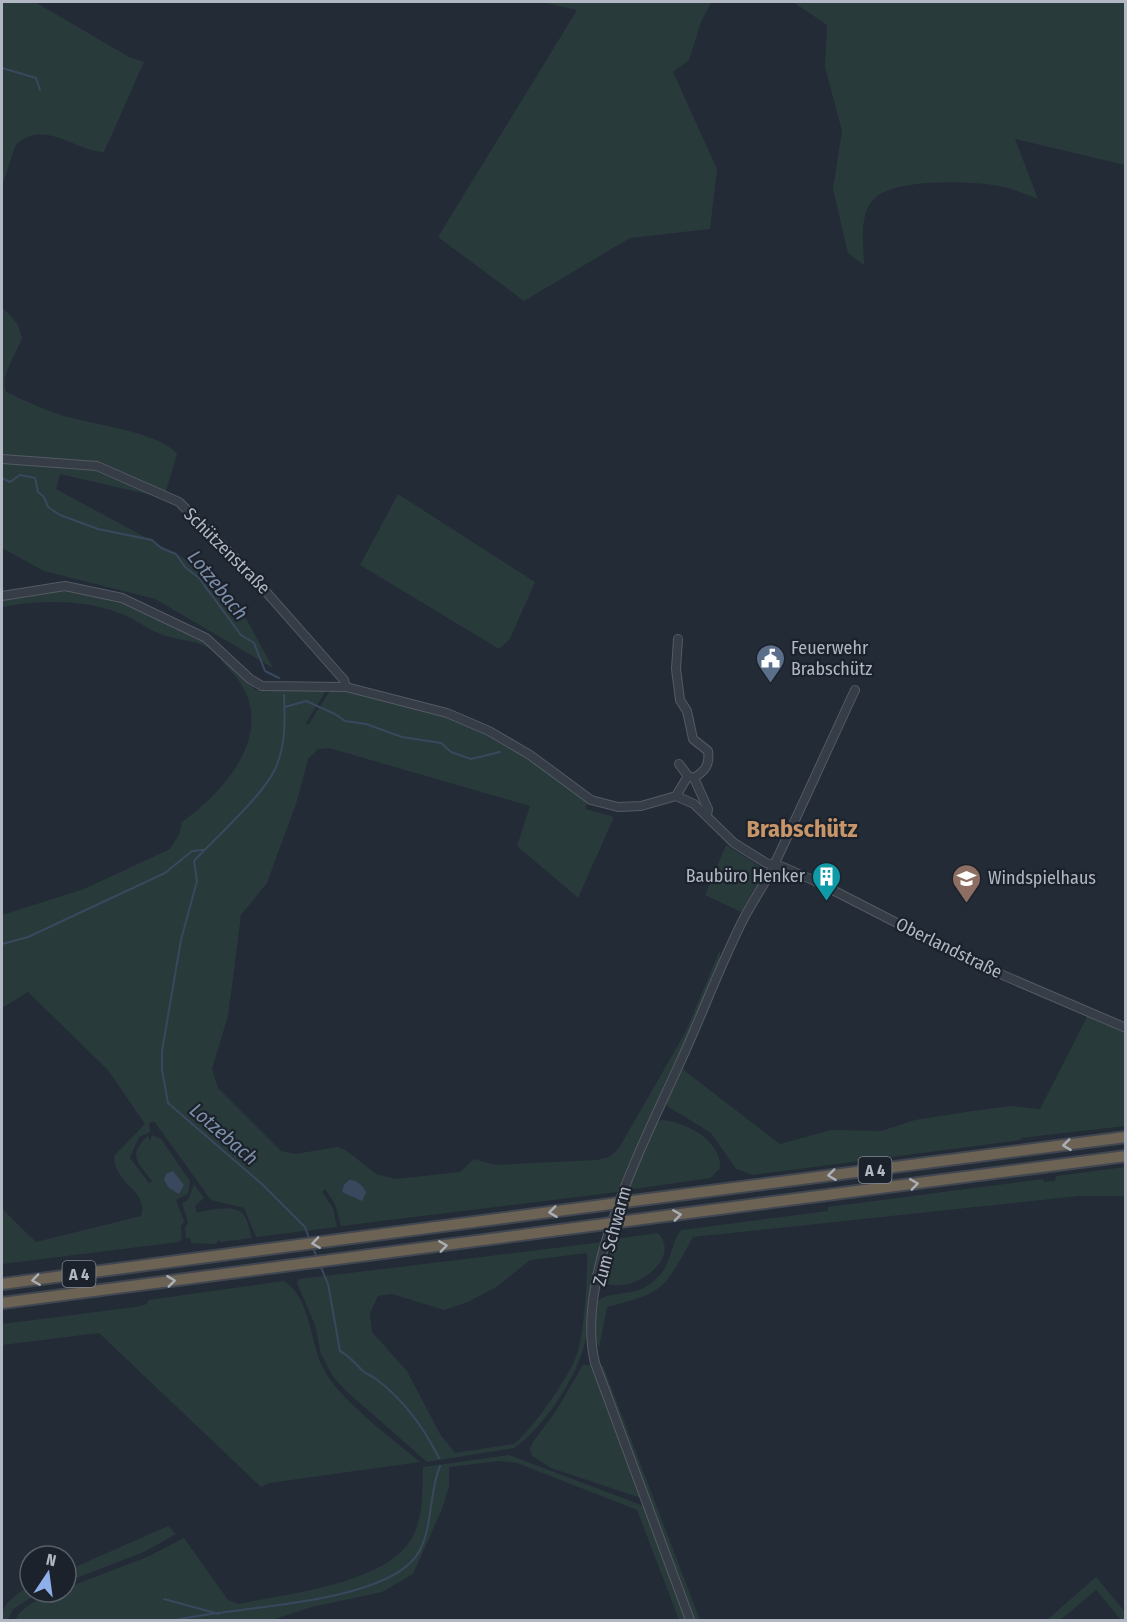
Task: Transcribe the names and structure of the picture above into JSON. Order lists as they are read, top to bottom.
{
  "streets": {
    "highway": ["A 4"],
    "street": ["Schützenstraße", "Oberlandstraße", "Zum Schwarm"]
  },
  "crossings": [
    ["Oberlandstraße", "Zum Schwarm"]
  ],
  "districts": ["Brabschütz"],
  "water": ["Lotzebach"],
  "places": {
    "public building": ["Feuerwehr Brabschütz"],
    "building": ["Baubüro Henker"],
    "school or university": ["Windspielhaus"]
  },
  "north": "top"
}
